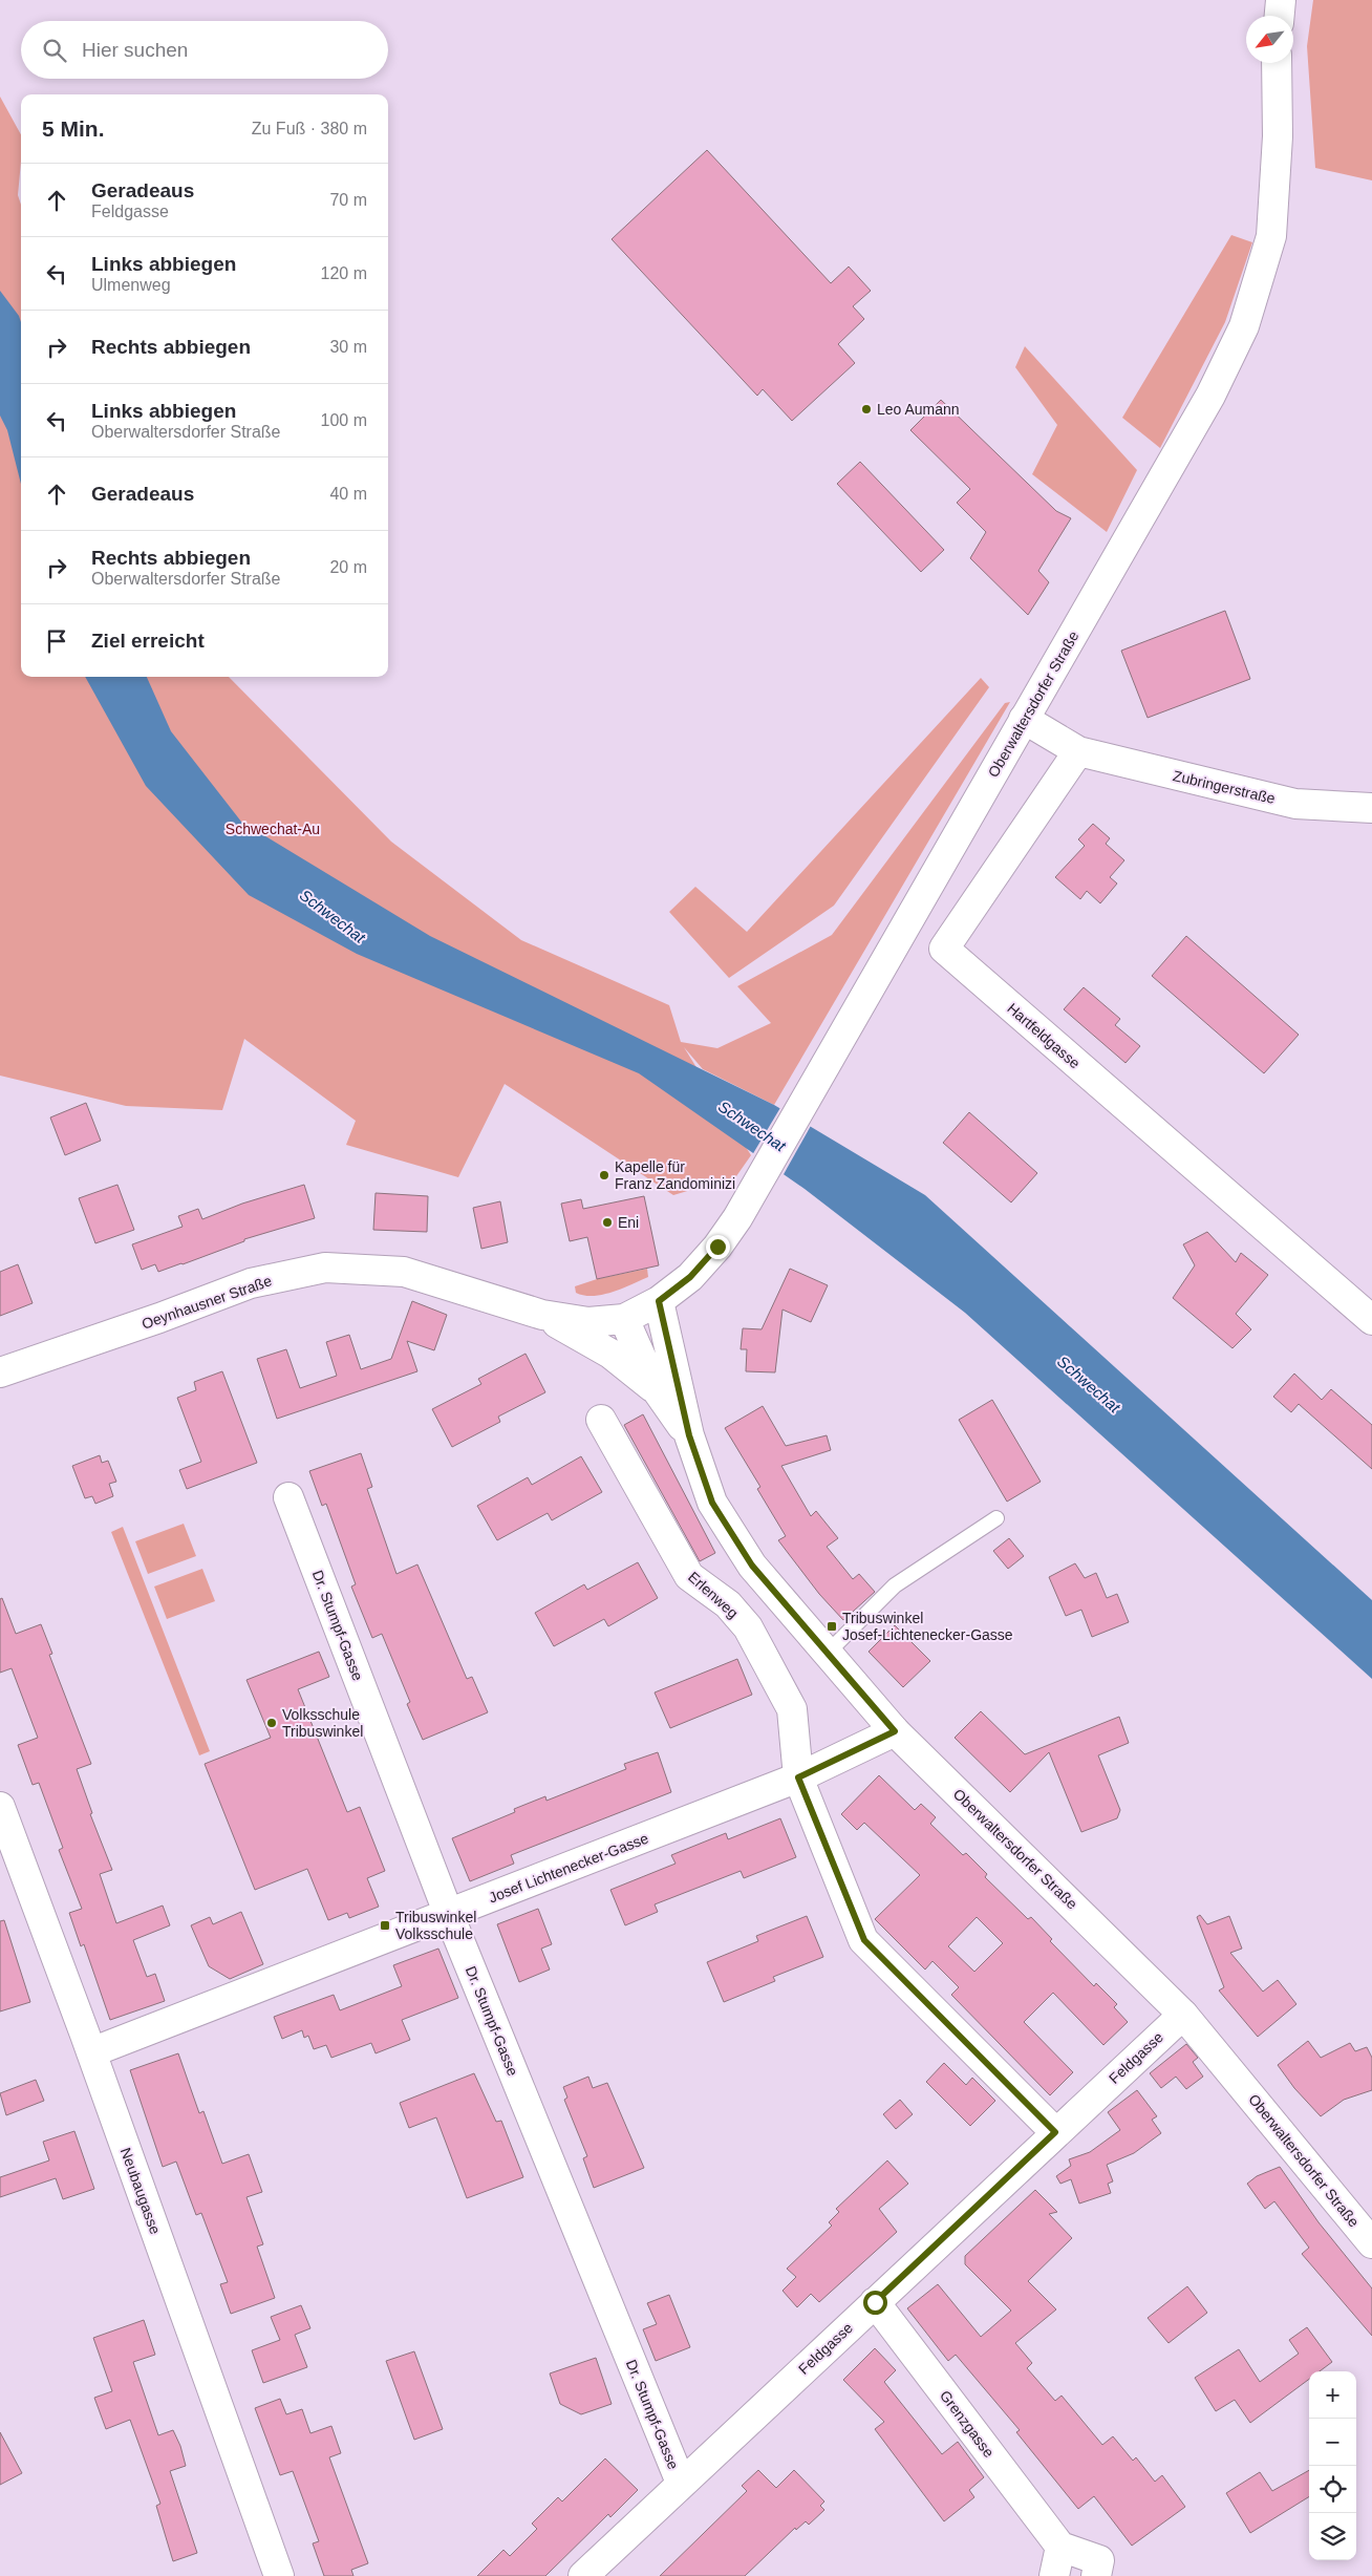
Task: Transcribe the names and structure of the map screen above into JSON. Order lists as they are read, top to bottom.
{
  "streets": {
    "street": [
      "Oberwaltersdorfer Straße",
      "Zubringerstraße",
      "Hartfeldgasse",
      "Oeynhausner Straße",
      "Erlenweg",
      "Dr. Stumpf-Gasse",
      "Josef Lichtenecker-Gasse",
      "Feldgasse",
      "Neubaugasse",
      "Grenzgasse"
    ]
  },
  "crossings": [
    ["Oberwaltersdorfer Straße", "Oeynhausner Straße"],
    ["Oberwaltersdorfer Straße", "Josef Lichtenecker-Gasse"],
    ["Oberwaltersdorfer Straße", "Feldgasse"],
    ["Zubringerstraße", "Hartfeldgasse"],
    ["Erlenweg", "Josef Lichtenecker-Gasse"],
    ["Erlenweg", "Feldgasse"],
    ["Dr. Stumpf-Gasse", "Josef Lichtenecker-Gasse"],
    ["Dr. Stumpf-Gasse", "Feldgasse"],
    ["Josef Lichtenecker-Gasse", "Neubaugasse"],
    ["Feldgasse", "Grenzgasse"]
  ],
  "water": ["Schwechat"],
  "parks": ["Schwechat-Au"],
  "places": {
    "other": [
      "Leo Aumann",
      "Kapelle für Franz Zandominizi",
      "Eni",
      "Volksschule Tribuswinkel"
    ],
    "transit": ["Tribuswinkel Josef-Lichtenecker-Gasse", "Tribuswinkel Volksschule"]
  },
  "north": "bottom left",
  "page": {
    "search": "Hier suchen",
    "heading": ["5 Min.", "Zu Fuß · 380 m"],
    "list": [
      ["Geradeaus", "Feldgasse", "70 m"],
      ["Links abbiegen", "Ulmenweg", "120 m"],
      ["Rechts abbiegen", "30 m"],
      ["Links abbiegen", "Oberwaltersdorfer Straße", "100 m"],
      ["Geradeaus", "40 m"],
      ["Rechts abbiegen", "Oberwaltersdorfer Straße", "20 m"],
      "Ziel erreicht"
    ],
    "map_buttons": ["+", "−"]
  }
}
